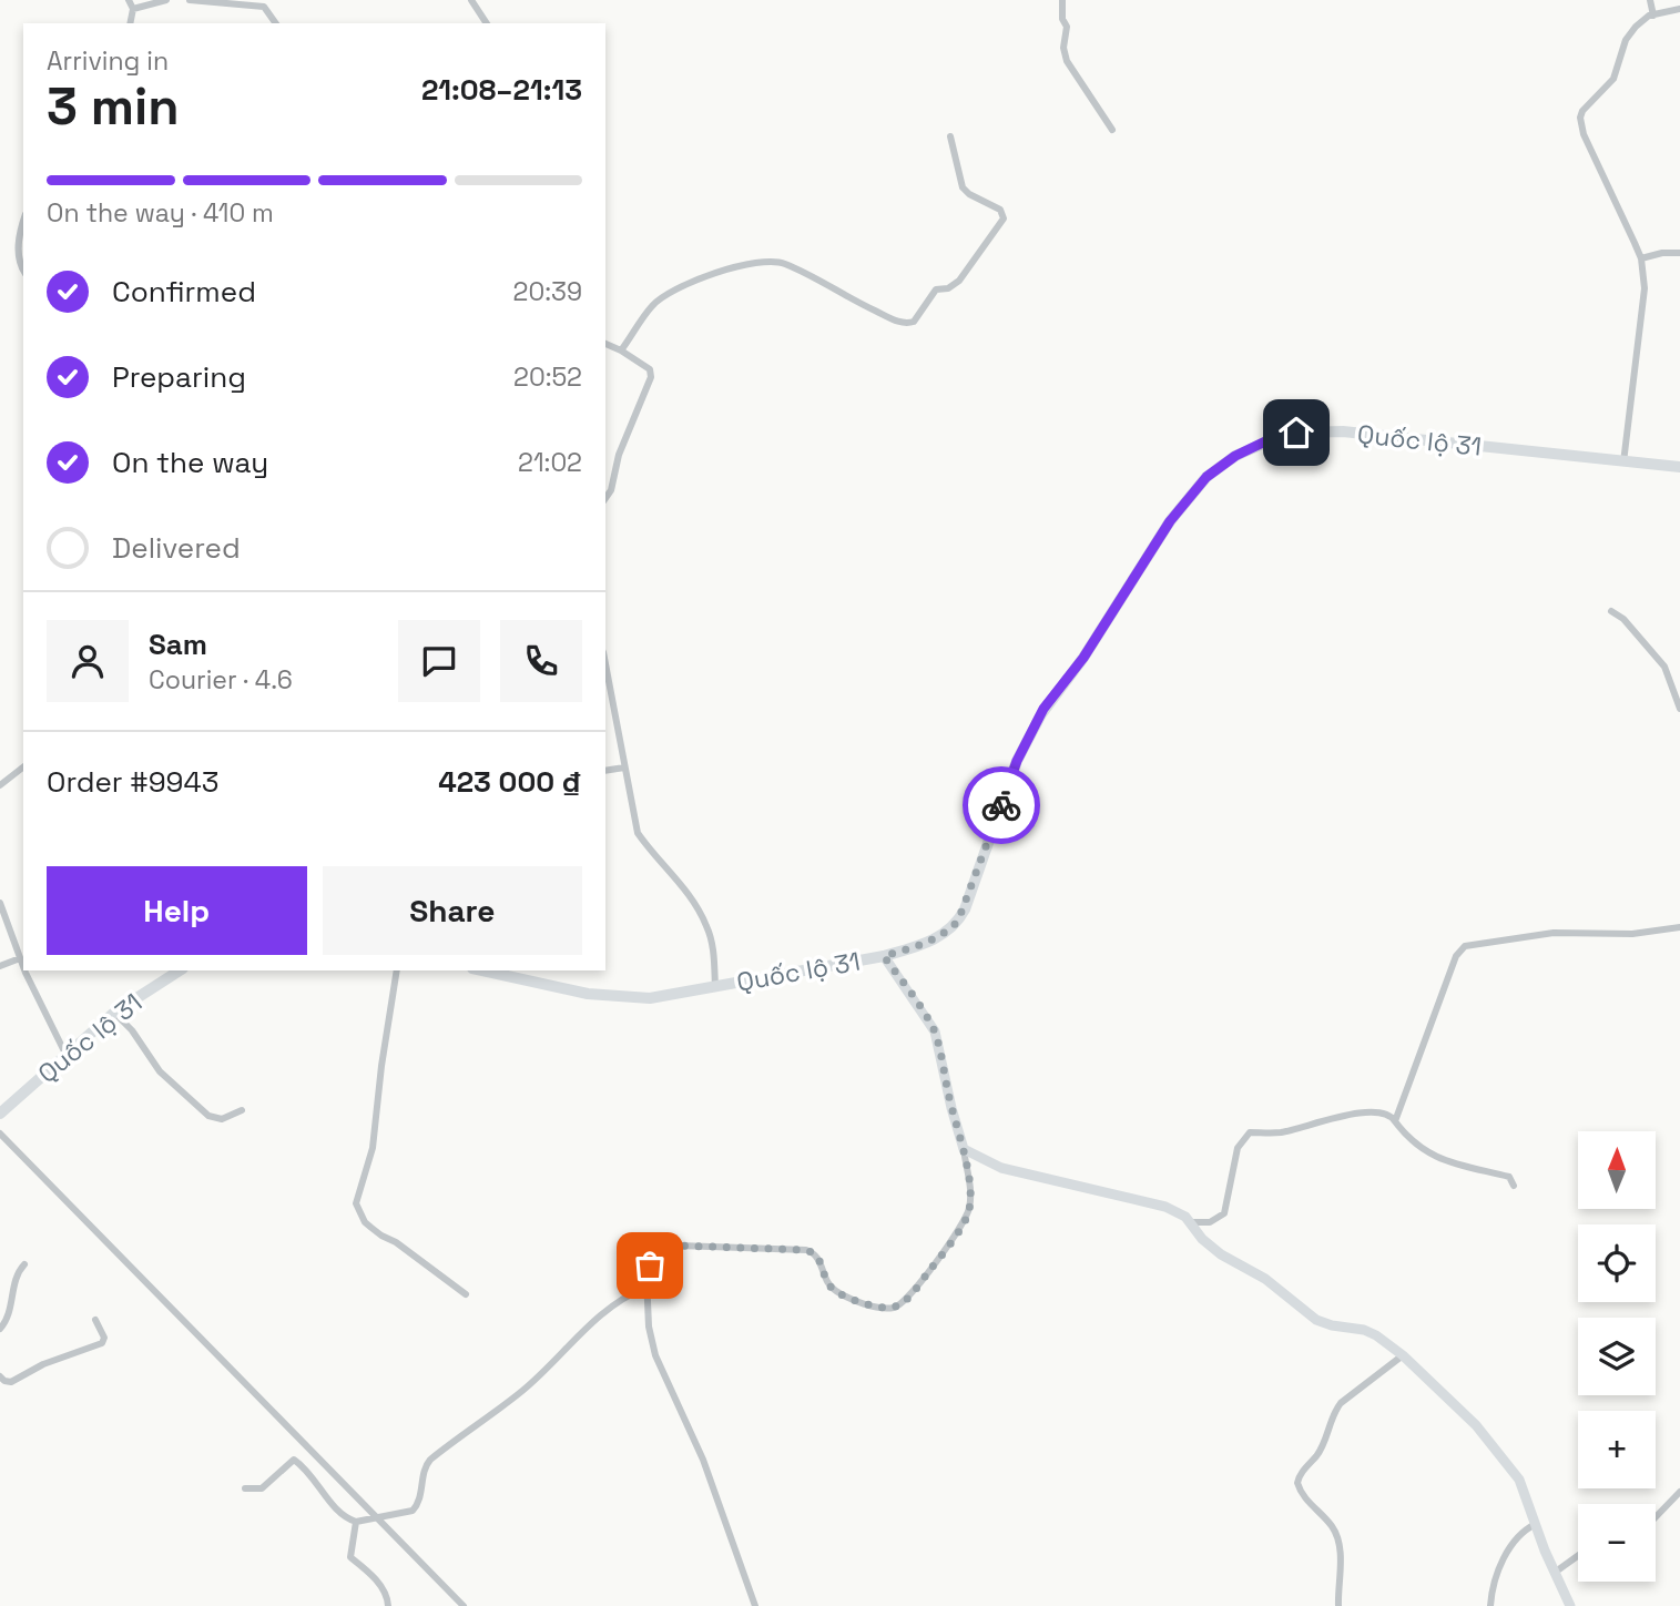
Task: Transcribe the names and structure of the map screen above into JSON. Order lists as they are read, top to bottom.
{
  "streets": {
    "highway": ["Quốc lộ 31"]
  },
  "north": "top",
  "page": {
    "heading": ["3 min", "Arriving in", "21:08–21:13"],
    "panel": [
      "Sam",
      "Courier · 4.6",
      "Order #9943",
      "423 000 ₫"
    ],
    "bar": "On the way · 410 m",
    "list": [
      ["Confirmed", "20:39"],
      ["Preparing", "20:52"],
      ["On the way", "21:02"],
      "Delivered"
    ],
    "buttons": ["Help", "Share"],
    "map_buttons": ["+", "−"]
  }
}
